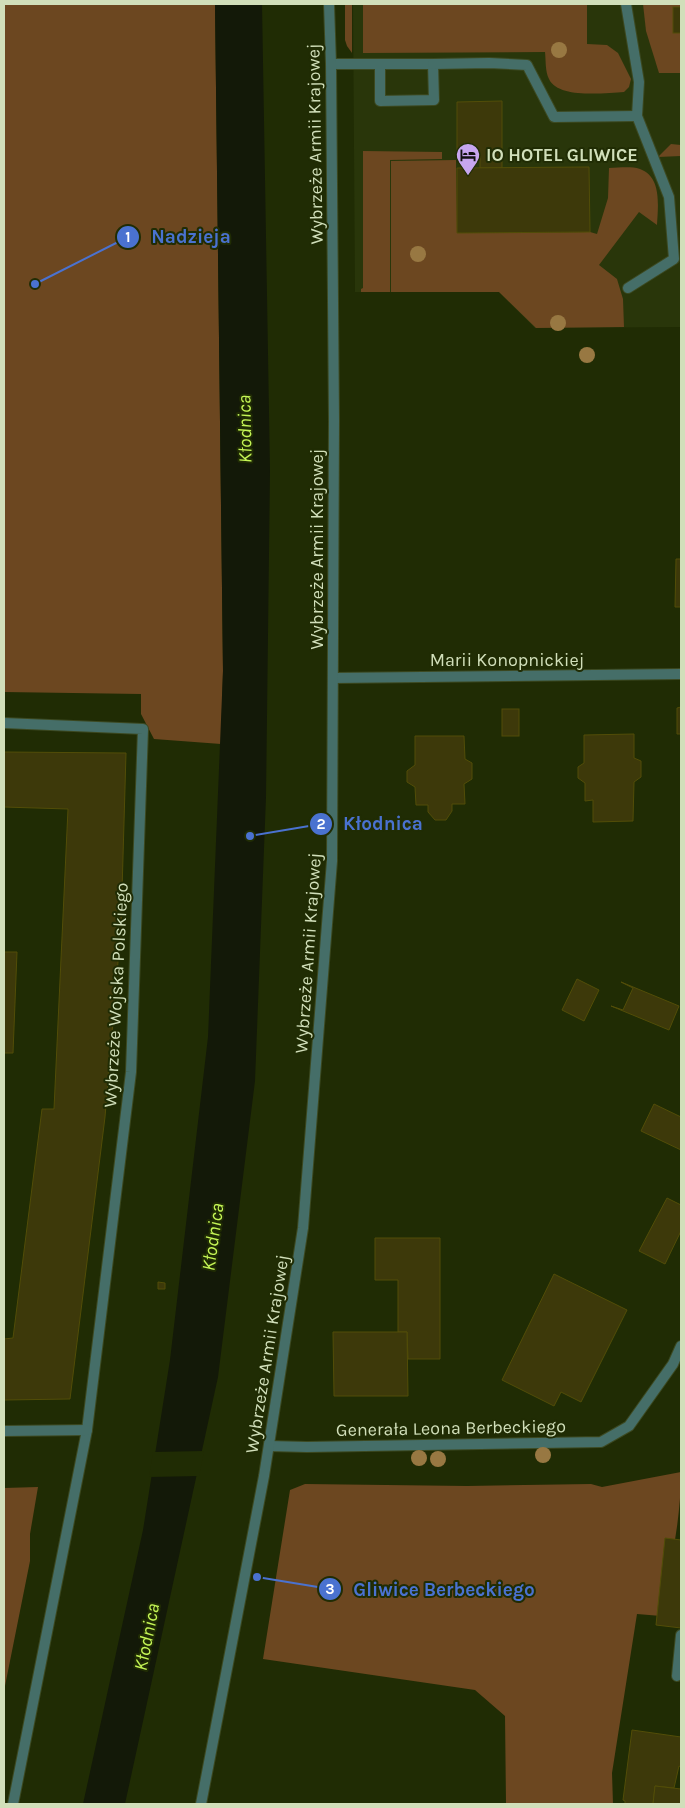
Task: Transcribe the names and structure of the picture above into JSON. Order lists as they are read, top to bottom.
{
  "streets": {
    "street": [
      "Wybrzeże Armii Krajowej",
      "Marii Konopnickiej",
      "Wybrzeże Wojska Polskiego",
      "Generała Leona Berbeckiego"
    ]
  },
  "crossings": [
    ["Wybrzeże Armii Krajowej", "Marii Konopnickiej"],
    ["Wybrzeże Armii Krajowej", "Generała Leona Berbeckiego"]
  ],
  "water": ["Kłodnica"],
  "places": {
    "hotel": ["IO HOTEL GLIWICE"],
    "other": ["Nadzieja", "Kłodnica", "Gliwice Berbeckiego"]
  }
}
